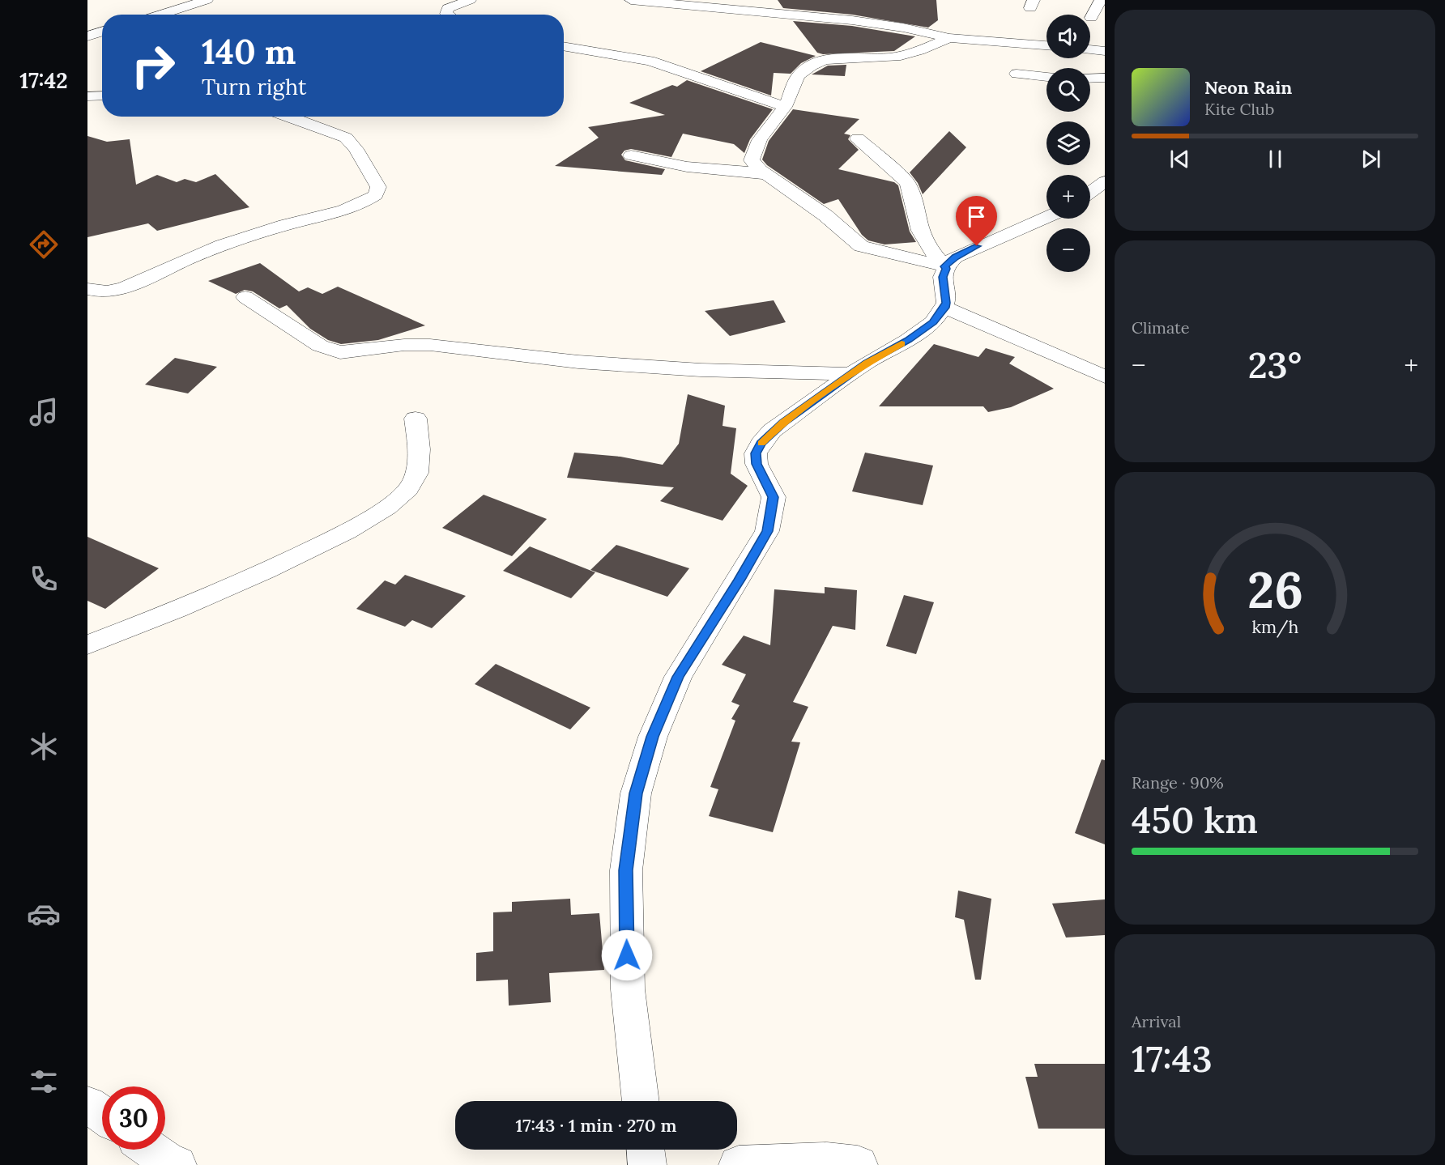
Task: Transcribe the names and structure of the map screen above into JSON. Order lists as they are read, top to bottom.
{
  "page": {
    "tabs": "17:42",
    "map_buttons": ["+", "−"],
    "turn": ["140 m", "Turn right"],
    "song": ["Neon Rain", "Kite Club"],
    "tile": [
      "Climate",
      ["Range · 90%", "450 km"],
      ["Arrival", "17:43"]
    ],
    "heat": ["−", "23°", "+"],
    "limit": "30",
    "trip": "17:43 · 1 min · 270 m",
    "gauge": ["26", "km/h"]
  }
}
